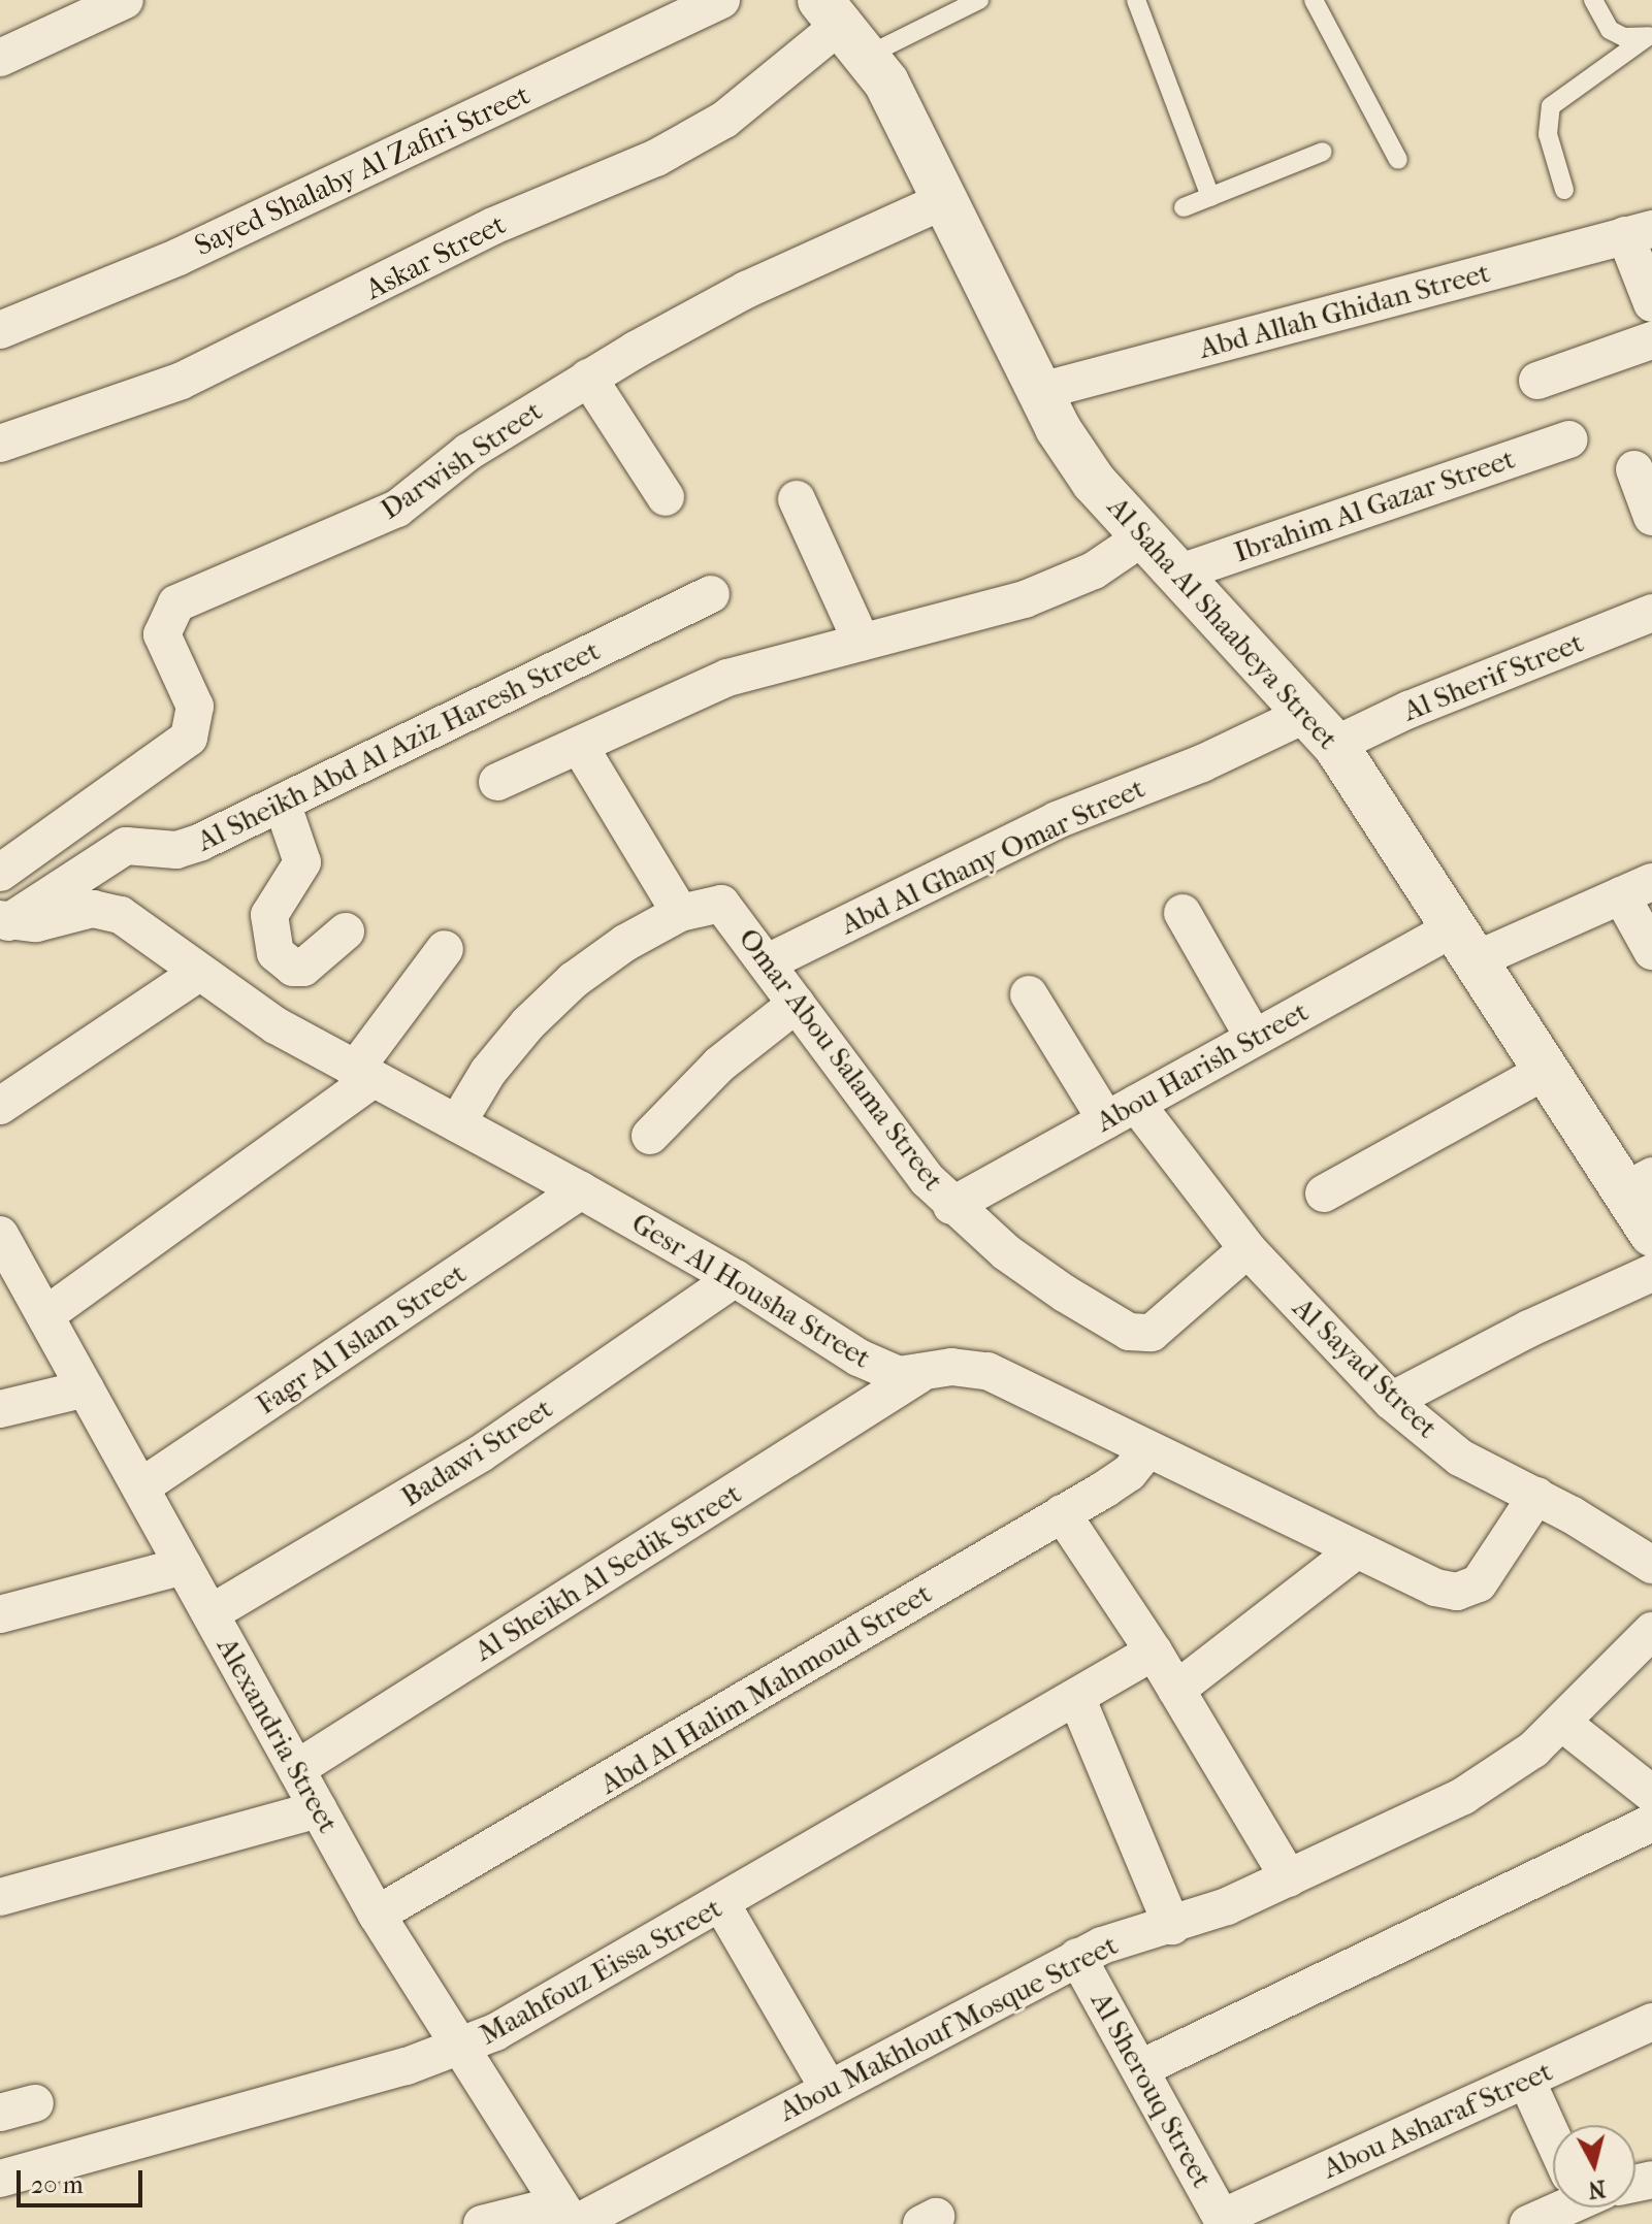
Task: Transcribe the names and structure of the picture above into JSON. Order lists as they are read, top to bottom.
{
  "streets": {
    "main road": ["Al Saha Al Shaabeya Street"],
    "street": [
      "Sayed Shalaby Al Zafiri Street",
      "Askar Street",
      "Abd Allah Ghidan Street",
      "Darwish Street",
      "Ibrahim Al Gazar Street",
      "Al Sherif Street",
      "Al Sheikh Abd Al Aziz Haresh Street",
      "Abd Al Ghany Omar Street",
      "Omar Abou Salama Street",
      "Abou Harish Street",
      "Gesr Al Housha Street",
      "Fagr Al Islam Street",
      "Al Sayad Street",
      "Badawi Street",
      "Al Sheikh Al Sedik Street",
      "Abd Al Halim Mahmoud Street",
      "Alexandria Street",
      "Maahfouz Eissa Street",
      "Abou Makhlouf Mosque Street",
      "Al Sherouq Street",
      "Abou Asharaf Street"
    ]
  },
  "crossings": [
    ["Askar Street", "Al Saha Al Shaabeya Street"],
    ["Abd Allah Ghidan Street", "Al Saha Al Shaabeya Street"],
    ["Darwish Street", "Al Saha Al Shaabeya Street"],
    ["Ibrahim Al Gazar Street", "Al Saha Al Shaabeya Street"],
    ["Al Saha Al Shaabeya Street", "Al Sherif Street"],
    ["Al Saha Al Shaabeya Street", "Abd Al Ghany Omar Street"],
    ["Al Saha Al Shaabeya Street", "Abou Harish Street"],
    ["Al Sherif Street", "Abd Al Ghany Omar Street"],
    ["Al Sheikh Abd Al Aziz Haresh Street", "Gesr Al Housha Street"],
    ["Abd Al Ghany Omar Street", "Omar Abou Salama Street"],
    ["Omar Abou Salama Street", "Abou Harish Street"],
    ["Omar Abou Salama Street", "Gesr Al Housha Street"],
    ["Omar Abou Salama Street", "Al Sayad Street"],
    ["Abou Harish Street", "Al Sayad Street"],
    ["Gesr Al Housha Street", "Fagr Al Islam Street"],
    ["Gesr Al Housha Street", "Al Sayad Street"],
    ["Gesr Al Housha Street", "Badawi Street"],
    ["Gesr Al Housha Street", "Al Sheikh Al Sedik Street"],
    ["Gesr Al Housha Street", "Abd Al Halim Mahmoud Street"],
    ["Fagr Al Islam Street", "Alexandria Street"],
    ["Badawi Street", "Alexandria Street"],
    ["Al Sheikh Al Sedik Street", "Alexandria Street"],
    ["Abd Al Halim Mahmoud Street", "Alexandria Street"],
    ["Alexandria Street", "Maahfouz Eissa Street"],
    ["Alexandria Street", "Abou Makhlouf Mosque Street"],
    ["Abou Makhlouf Mosque Street", "Al Sherouq Street"],
    ["Al Sherouq Street", "Abou Asharaf Street"]
  ],
  "scale_bar": "20 m",
  "north": "bottom"
}
